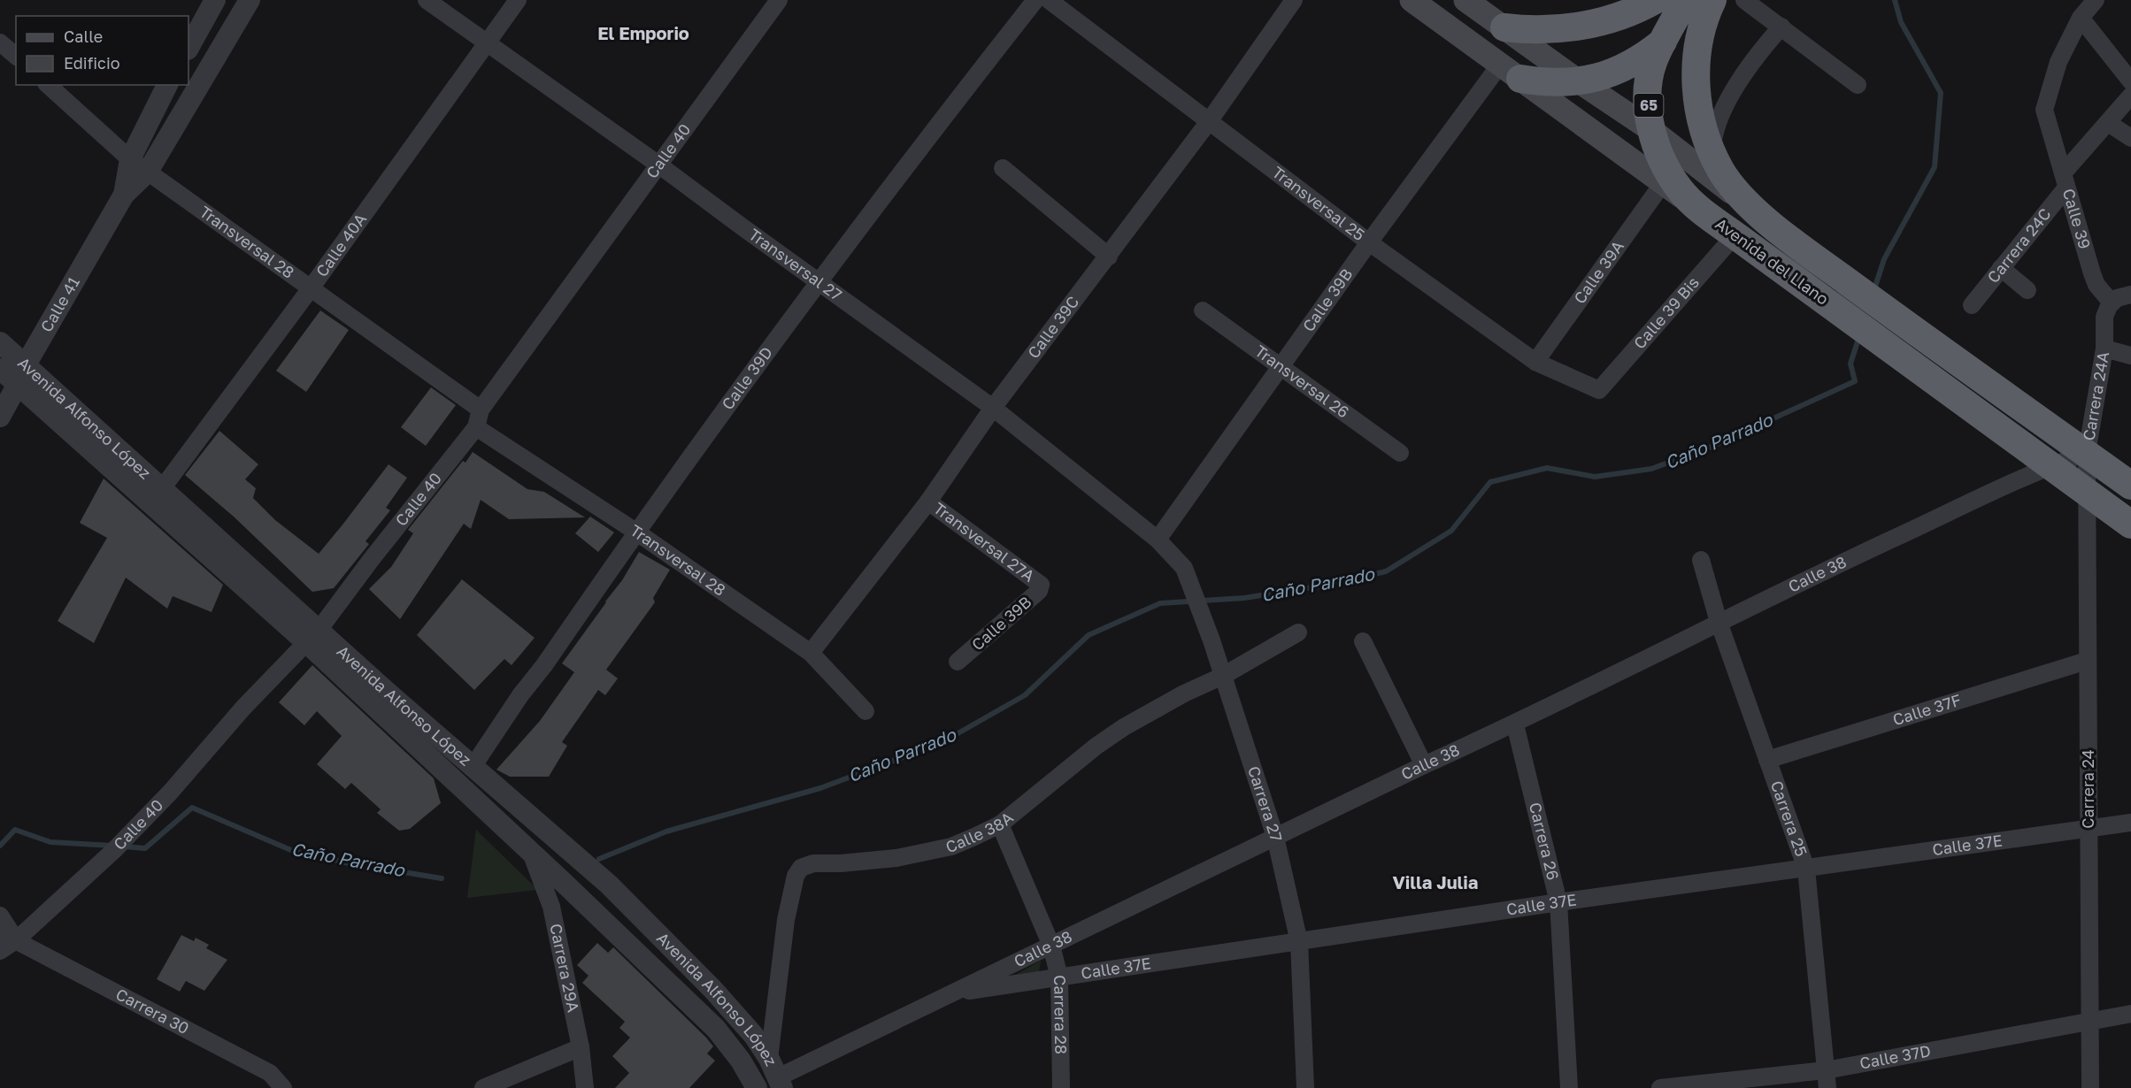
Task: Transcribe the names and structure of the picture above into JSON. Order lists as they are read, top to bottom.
{
  "streets": {
    "highway": ["65", "Avenida del Llano"],
    "street": [
      "Calle 40",
      "Transversal 25",
      "Calle 39",
      "Transversal 28",
      "Calle 40A",
      "Carrera 24C",
      "Transversal 27",
      "Calle 39A",
      "Calle 39B",
      "Calle 41",
      "Calle 39 Bis",
      "Calle 39C",
      "Calle 39D",
      "Transversal 26",
      "Carrera 24A",
      "Avenida Alfonso López",
      "Transversal 27A",
      "Calle 38",
      "Calle 37F",
      "Carrera 24",
      "Carrera 27",
      "Carrera 25",
      "Calle 38A",
      "Carrera 26",
      "Calle 37E",
      "Carrera 29A",
      "Carrera 30",
      "Carrera 28",
      "Calle 37D"
    ]
  },
  "crossings": [
    ["65", "Avenida del Llano"],
    ["Calle 40", "Transversal 28"],
    ["Calle 40", "Transversal 27"],
    ["Calle 40", "Avenida Alfonso López"],
    ["Calle 40", "Carrera 30"],
    ["Transversal 25", "Calle 39A"],
    ["Transversal 25", "Calle 39B"],
    ["Transversal 25", "Calle 39 Bis"],
    ["Transversal 25", "Calle 39C"],
    ["Calle 39", "Carrera 24C"],
    ["Calle 39", "Carrera 24A"],
    ["Transversal 28", "Calle 40A"],
    ["Transversal 28", "Calle 41"],
    ["Transversal 28", "Calle 39C"],
    ["Transversal 28", "Calle 39D"],
    ["Calle 40A", "Transversal 27"],
    ["Calle 40A", "Avenida Alfonso López"],
    ["Avenida del Llano", "Calle 39A"],
    ["Avenida del Llano", "Calle 39B"],
    ["Avenida del Llano", "Calle 39 Bis"],
    ["Avenida del Llano", "Carrera 24A"],
    ["Avenida del Llano", "Calle 38"],
    ["Avenida del Llano", "Carrera 24"],
    ["Transversal 27", "Calle 39B"],
    ["Transversal 27", "Calle 39C"],
    ["Transversal 27", "Calle 39D"],
    ["Transversal 27", "Carrera 27"],
    ["Calle 39B", "Transversal 26"],
    ["Calle 39B", "Transversal 27A"],
    ["Calle 39B", "Carrera 27"],
    ["Calle 41", "Avenida Alfonso López"],
    ["Calle 39C", "Transversal 27A"],
    ["Calle 39D", "Avenida Alfonso López"],
    ["Carrera 24A", "Calle 38"],
    ["Carrera 24A", "Carrera 24"],
    ["Avenida Alfonso López", "Calle 38"],
    ["Avenida Alfonso López", "Calle 38A"],
    ["Avenida Alfonso López", "Carrera 29A"],
    ["Calle 38", "Carrera 27"],
    ["Calle 38", "Carrera 25"],
    ["Calle 38", "Calle 38A"],
    ["Calle 38", "Carrera 26"],
    ["Calle 38", "Calle 37E"],
    ["Calle 38", "Carrera 28"],
    ["Calle 37F", "Carrera 24"],
    ["Calle 37F", "Carrera 25"],
    ["Carrera 24", "Calle 37E"],
    ["Carrera 24", "Calle 37D"],
    ["Carrera 27", "Calle 38A"],
    ["Carrera 27", "Calle 37E"],
    ["Carrera 25", "Calle 37E"],
    ["Carrera 25", "Calle 37D"],
    ["Calle 38A", "Carrera 28"],
    ["Carrera 26", "Calle 37E"],
    ["Calle 37E", "Carrera 28"]
  ],
  "districts": ["El Emporio", "Villa Julia"],
  "water": ["Caño Parrado"],
  "legend": ["Calle", "Edificio"]
}
